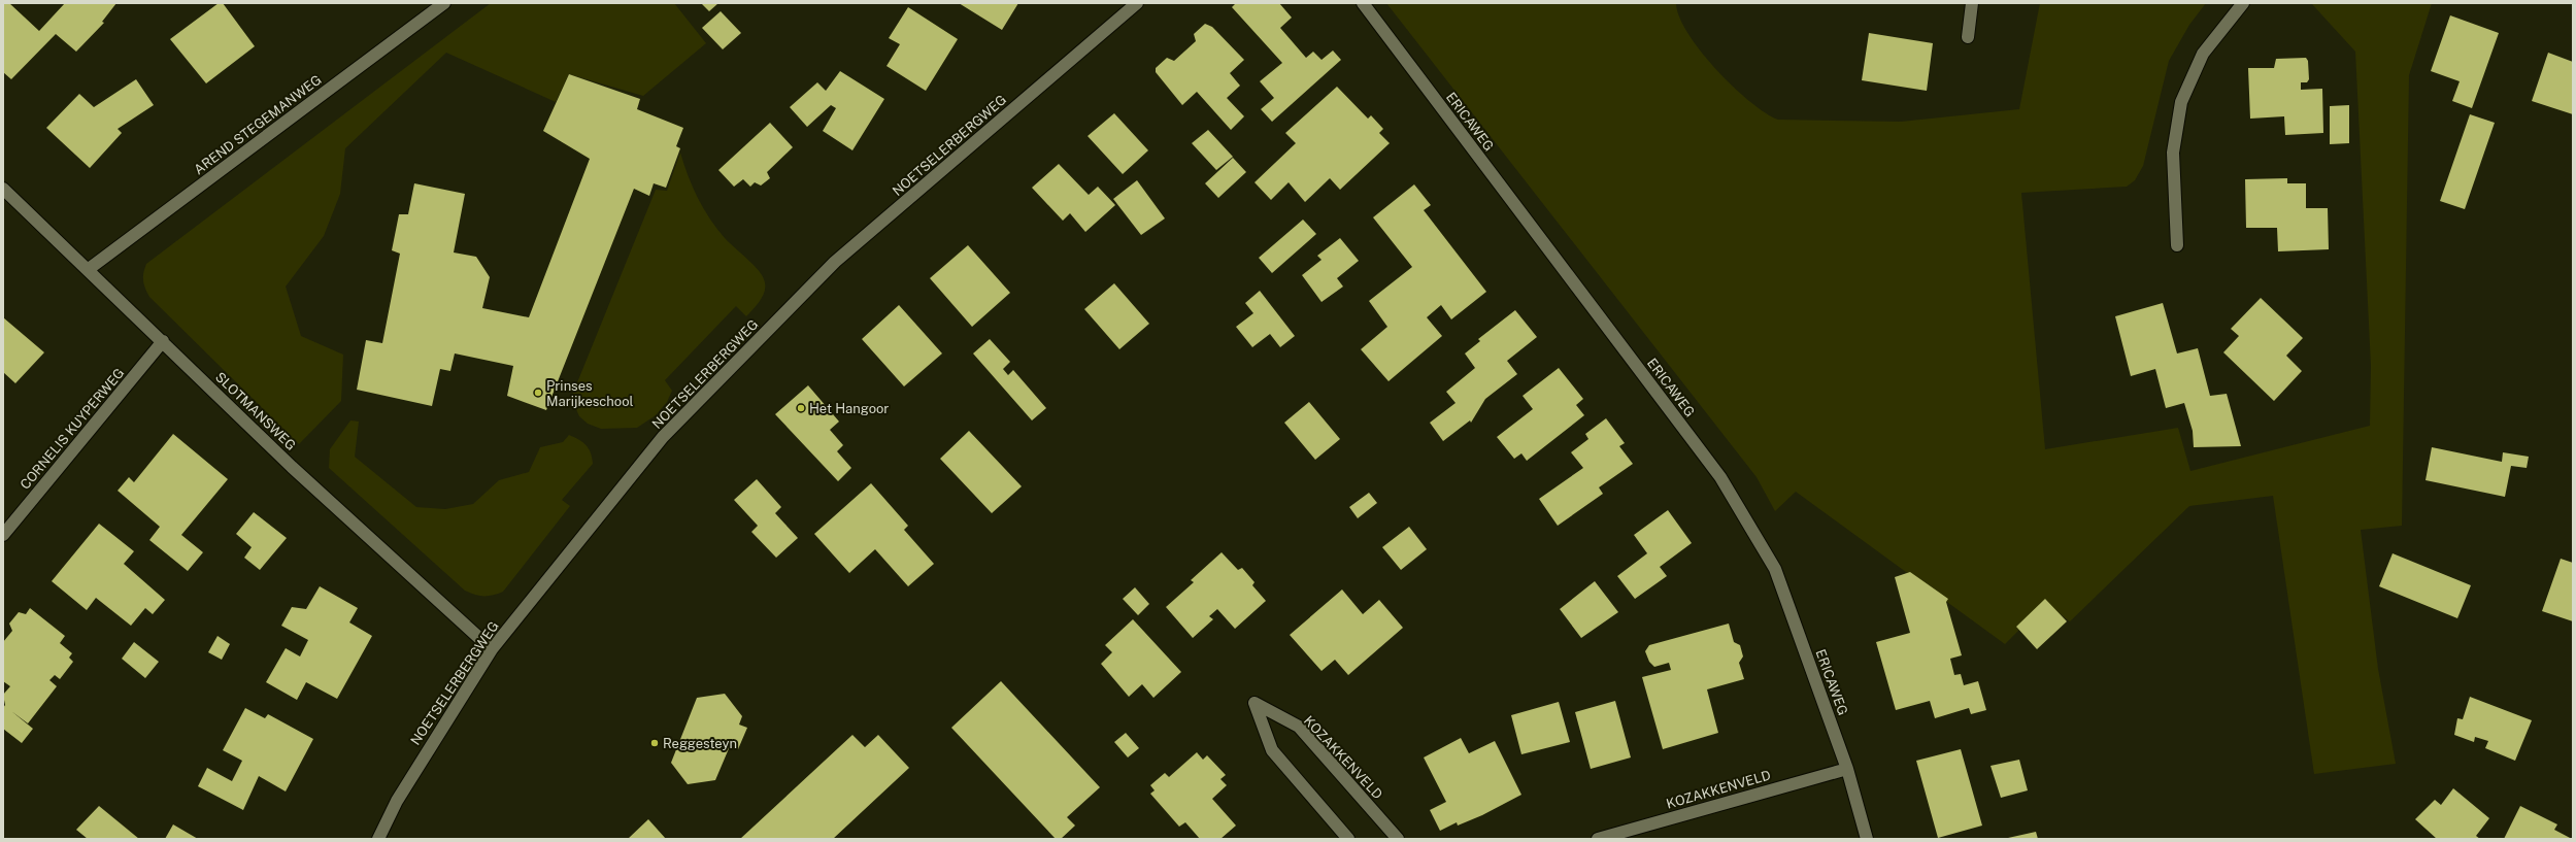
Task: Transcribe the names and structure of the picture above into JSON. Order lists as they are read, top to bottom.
{
  "streets": {
    "street": [
      "ERICAWEG",
      "AREND STEGEMANWEG",
      "NOETSELERBERGWEG",
      "SLOTMANSWEG",
      "CORNELIS KUYPERWEG",
      "KOZAKKENVELD"
    ]
  },
  "crossings": [
    ["ERICAWEG", "KOZAKKENVELD"],
    ["AREND STEGEMANWEG", "SLOTMANSWEG"],
    ["NOETSELERBERGWEG", "SLOTMANSWEG"],
    ["SLOTMANSWEG", "CORNELIS KUYPERWEG"]
  ],
  "places": ["Prinses Marijkeschool", "Het Hangoor", "Reggesteyn"]
}
